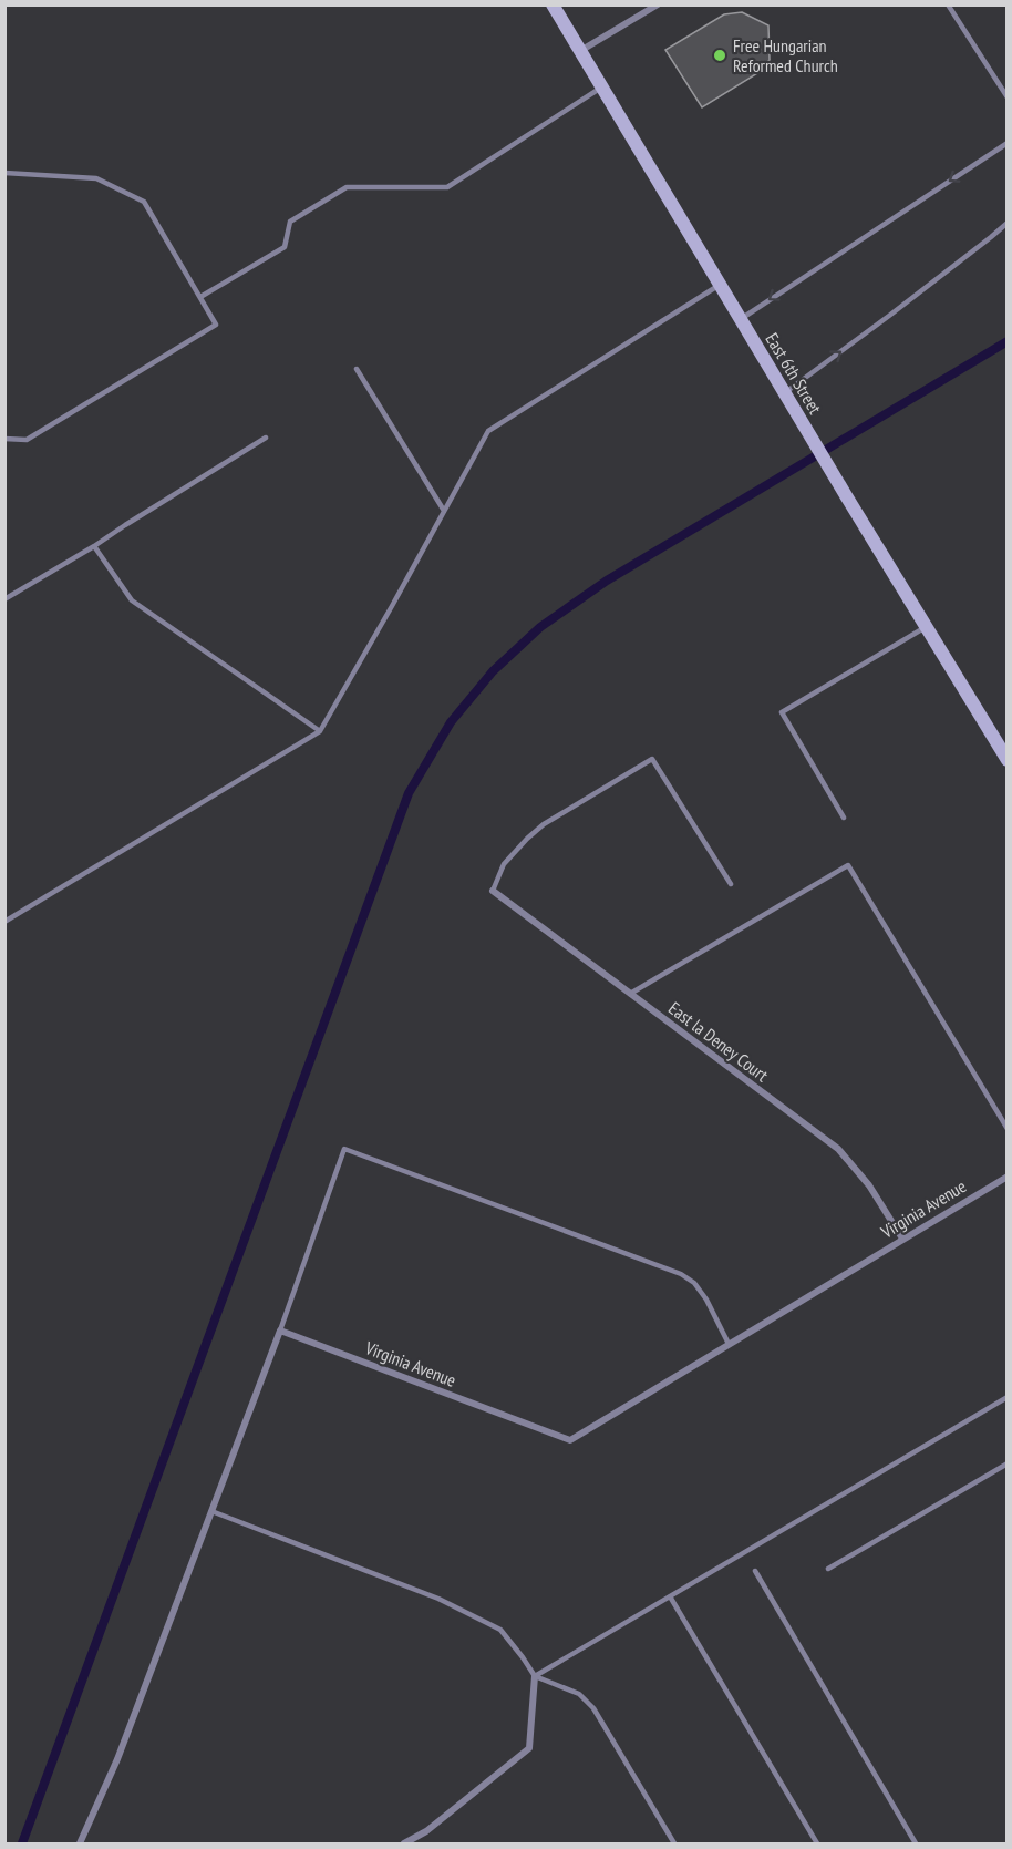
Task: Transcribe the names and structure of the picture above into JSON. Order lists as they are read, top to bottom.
{
  "streets": {
    "main road": ["East 6th Street"],
    "street": ["East la Deney Court", "Virginia Avenue"]
  },
  "crossings": [
    ["East la Deney Court", "Virginia Avenue"]
  ],
  "places": ["Free Hungarian Reformed Church"]
}
